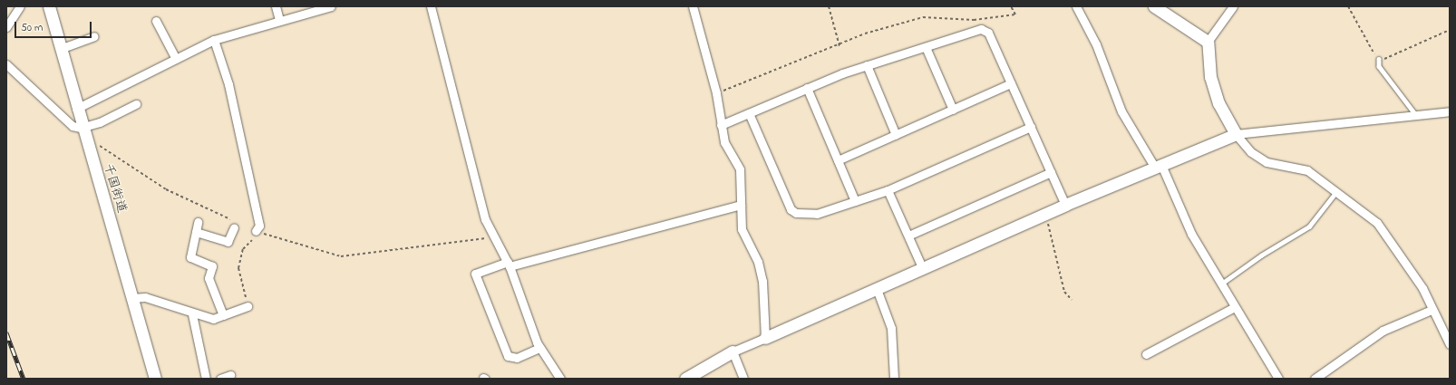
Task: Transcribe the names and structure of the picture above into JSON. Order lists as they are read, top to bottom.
{
  "streets": {
    "street": ["千国街道"]
  },
  "scale_bar": "50 m"
}
